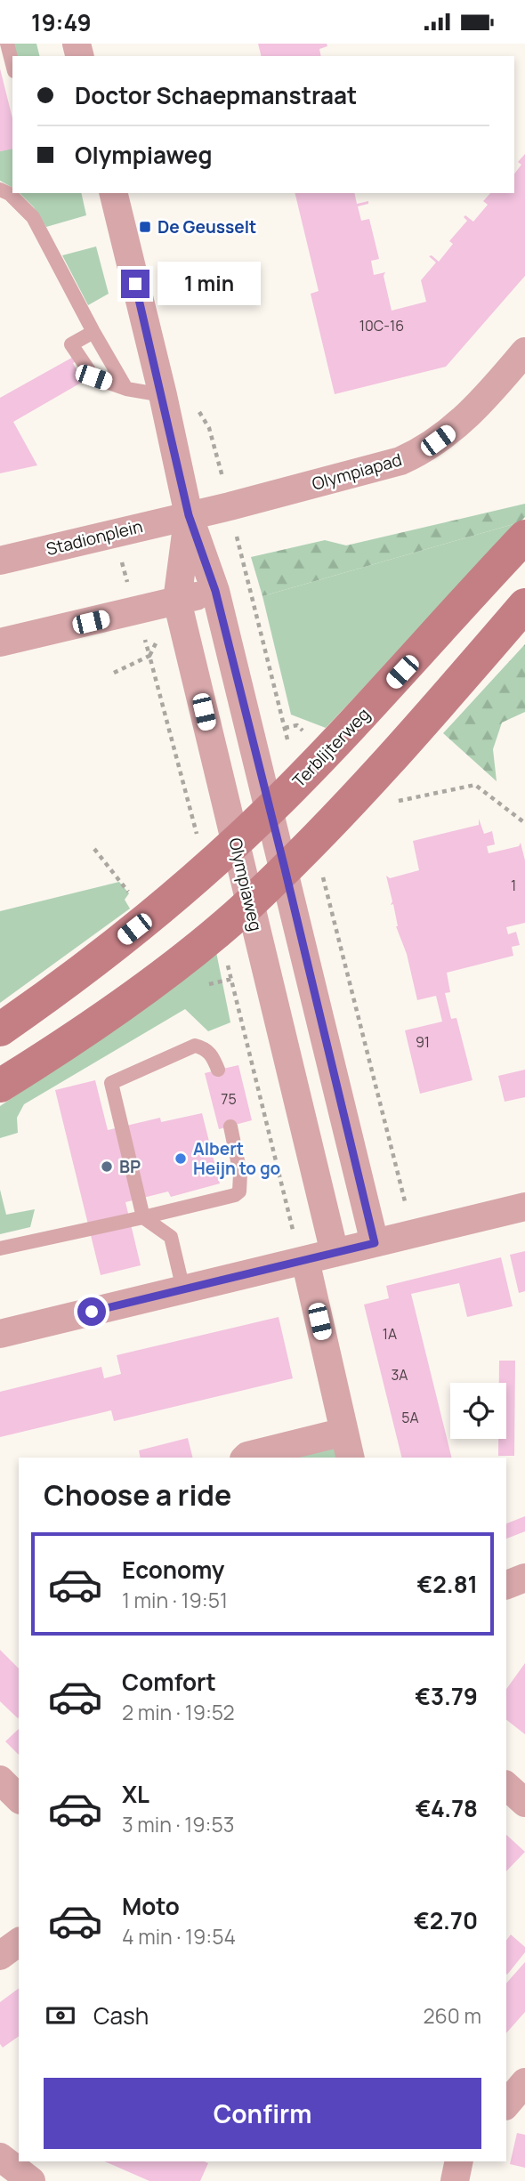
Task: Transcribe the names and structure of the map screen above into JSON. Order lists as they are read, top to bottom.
{
  "streets": {
    "main road": ["Terblijterweg"],
    "street": ["Olympiapad", "Stadionplein", "Olympiaweg"]
  },
  "crossings": [
    ["Olympiapad", "Stadionplein"],
    ["Olympiapad", "Olympiaweg"],
    ["Stadionplein", "Olympiaweg"],
    ["Terblijterweg", "Olympiaweg"]
  ],
  "places": {
    "transit": ["De Geusselt"],
    "other": ["Albert Heijn to go", "BP"]
  },
  "house_numbers": [
    "10C-16",
    "1",
    "91",
    "75",
    "1A",
    "3A",
    "5A"
  ],
  "page": {
    "status": "19:49",
    "banner": ["Doctor Schaepmanstraat", "Olympiaweg"],
    "bubble": "1 min",
    "heading": "Choose a ride",
    "list": [
      {
        "name": "Economy",
        "note": "1 min · 19:51",
        "value": "€2.81"
      },
      {
        "name": "Comfort",
        "note": "2 min · 19:52",
        "value": "€3.79"
      },
      {
        "name": "XL",
        "note": "3 min · 19:53",
        "value": "€4.78"
      },
      {
        "name": "Moto",
        "note": "4 min · 19:54",
        "value": "€2.70"
      }
    ],
    "pay": ["Cash", "260 m"],
    "buttons": "Confirm"
  }
}
